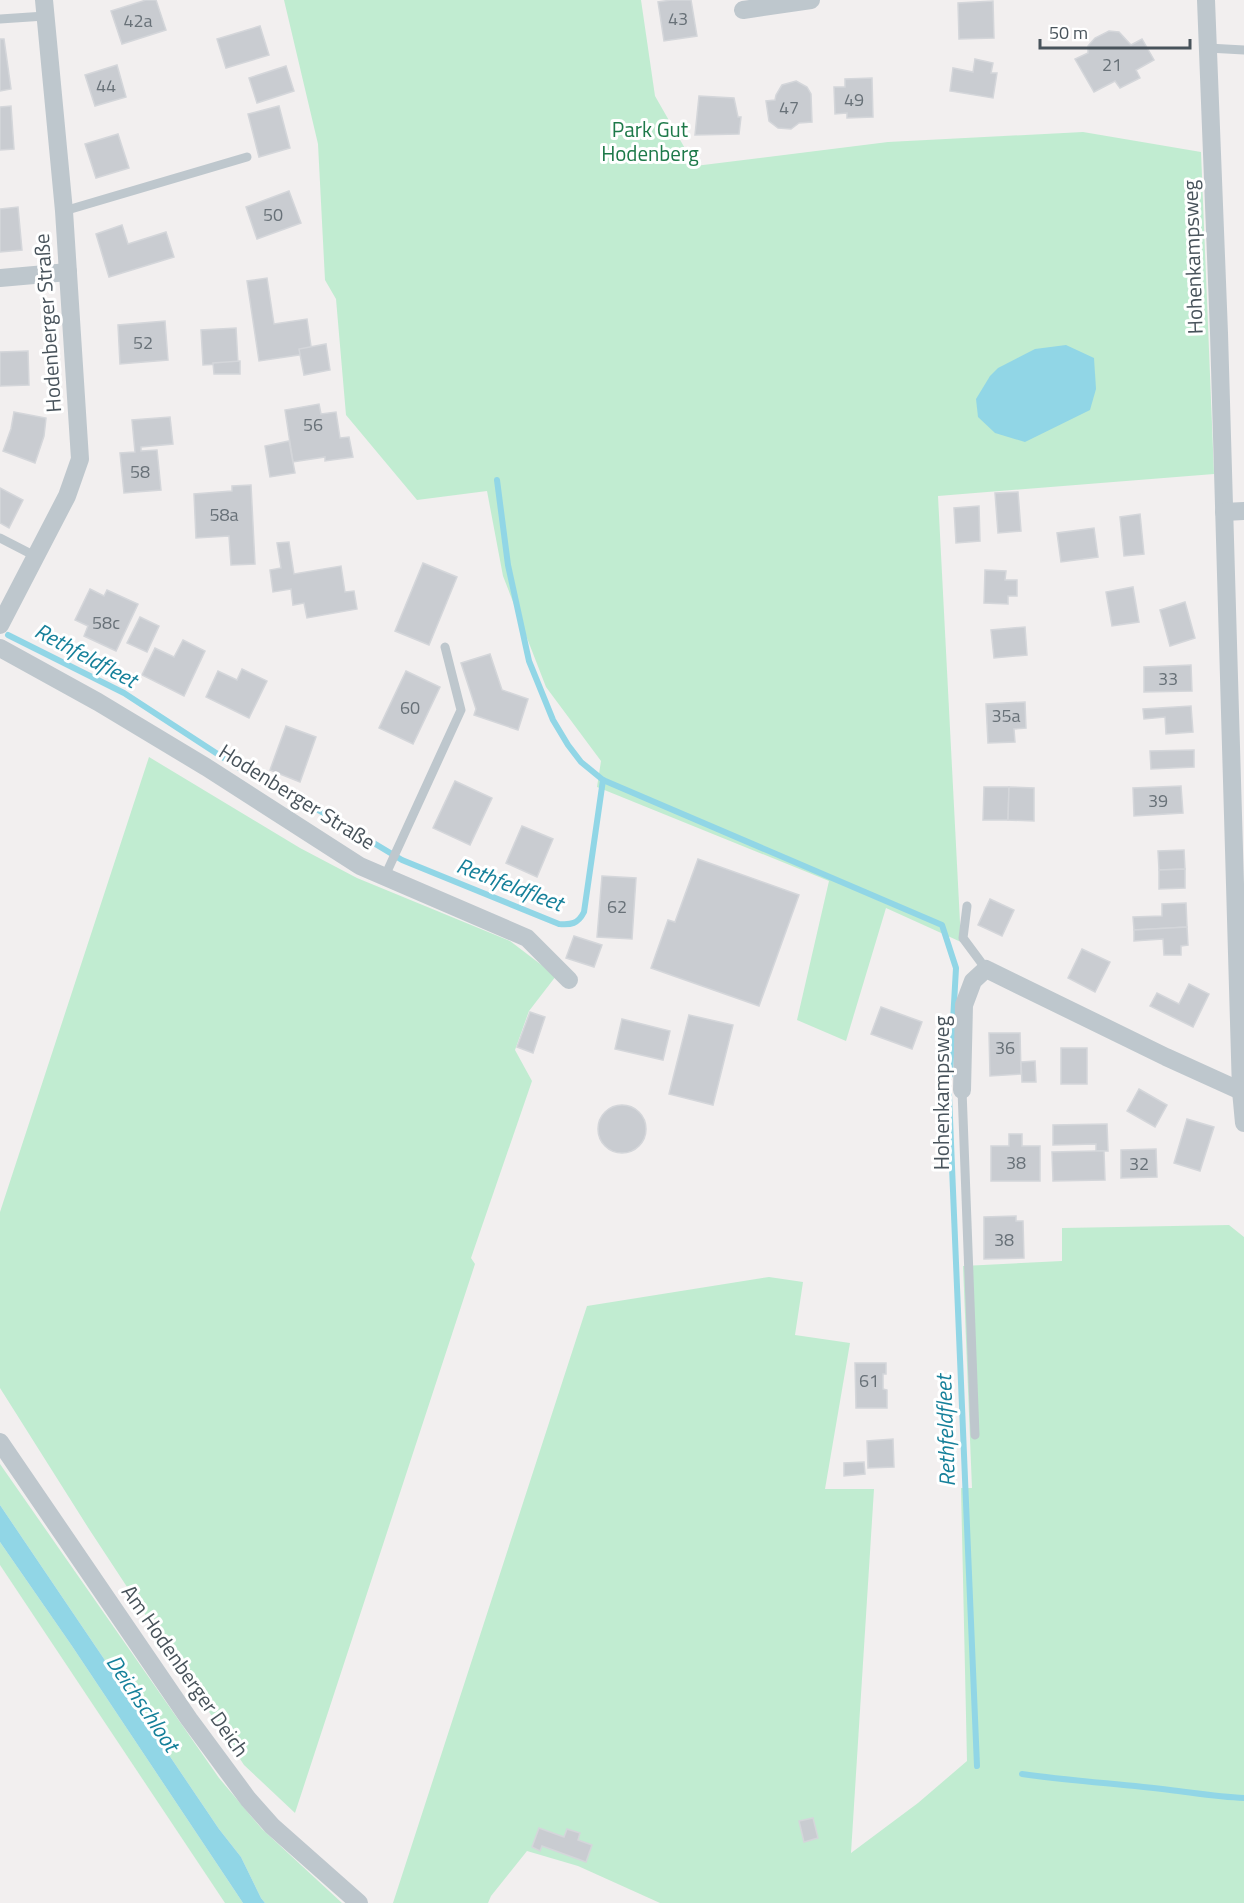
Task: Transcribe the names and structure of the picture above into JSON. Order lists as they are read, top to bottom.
{
  "streets": {
    "street": ["Hohenkampsweg", "Hodenberger Straße", "Am Hodenberger Deich"]
  },
  "water": ["Rethfeldfleet", "Deichschloot"],
  "parks": ["Park Gut Hodenberg"],
  "house_numbers": [
    "43",
    "42a",
    "21",
    "44",
    "49",
    "47",
    "50",
    "52",
    "56",
    "58",
    "58a",
    "58c",
    "33",
    "60",
    "35a",
    "39",
    "62",
    "36",
    "38",
    "32",
    "38",
    "61"
  ],
  "scale_bar": "50 m"
}
